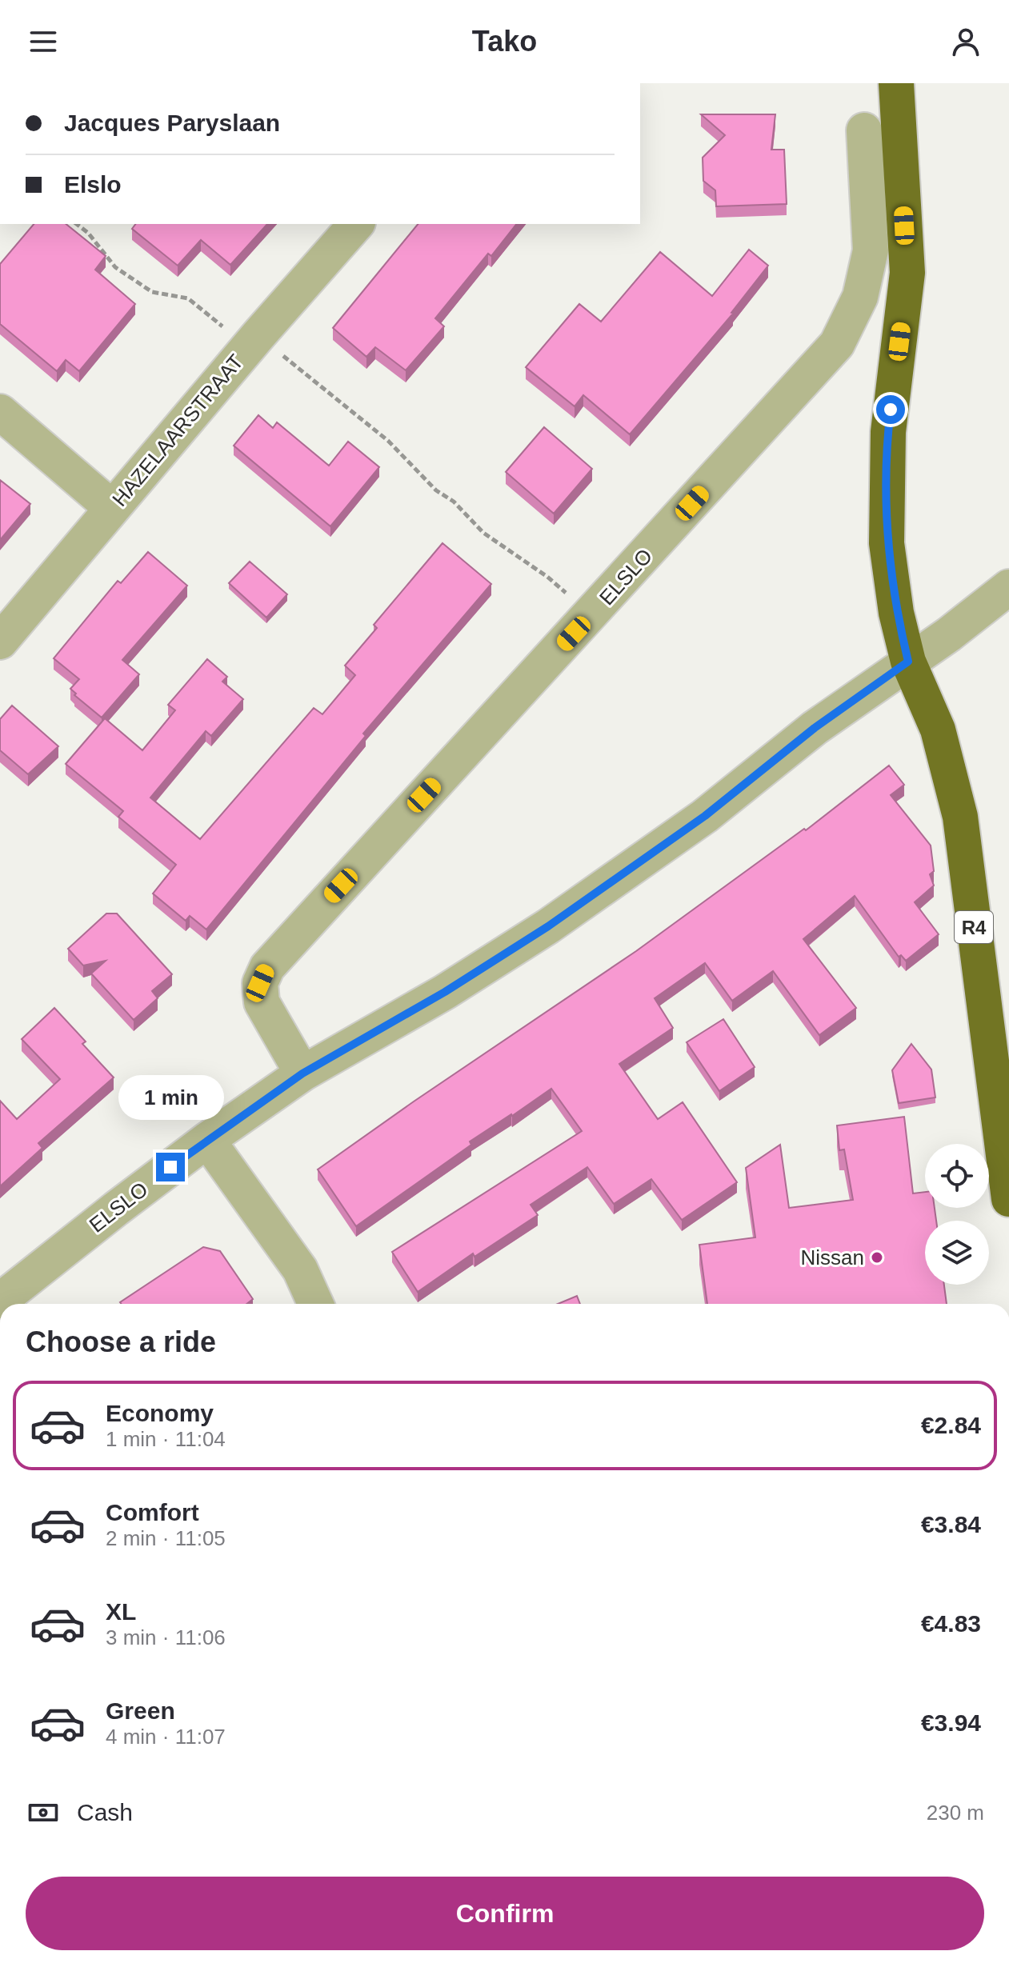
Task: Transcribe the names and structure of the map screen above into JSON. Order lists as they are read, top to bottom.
{
  "streets": {
    "highway": ["R4"],
    "street": ["HAZELAARSTRAAT", "ELSLO"]
  },
  "crossings": [
    ["ELSLO", "R4"]
  ],
  "places": ["Nissan"],
  "page": {
    "header": "Tako",
    "banner": ["Jacques Paryslaan", "Elslo"],
    "bubble": "1 min",
    "heading": "Choose a ride",
    "list": [
      {
        "name": "Economy",
        "note": "1 min · 11:04",
        "value": "€2.84"
      },
      {
        "name": "Comfort",
        "note": "2 min · 11:05",
        "value": "€3.84"
      },
      {
        "name": "XL",
        "note": "3 min · 11:06",
        "value": "€4.83"
      },
      {
        "name": "Green",
        "note": "4 min · 11:07",
        "value": "€3.94"
      }
    ],
    "pay": ["Cash", "230 m"],
    "buttons": "Confirm"
  }
}
